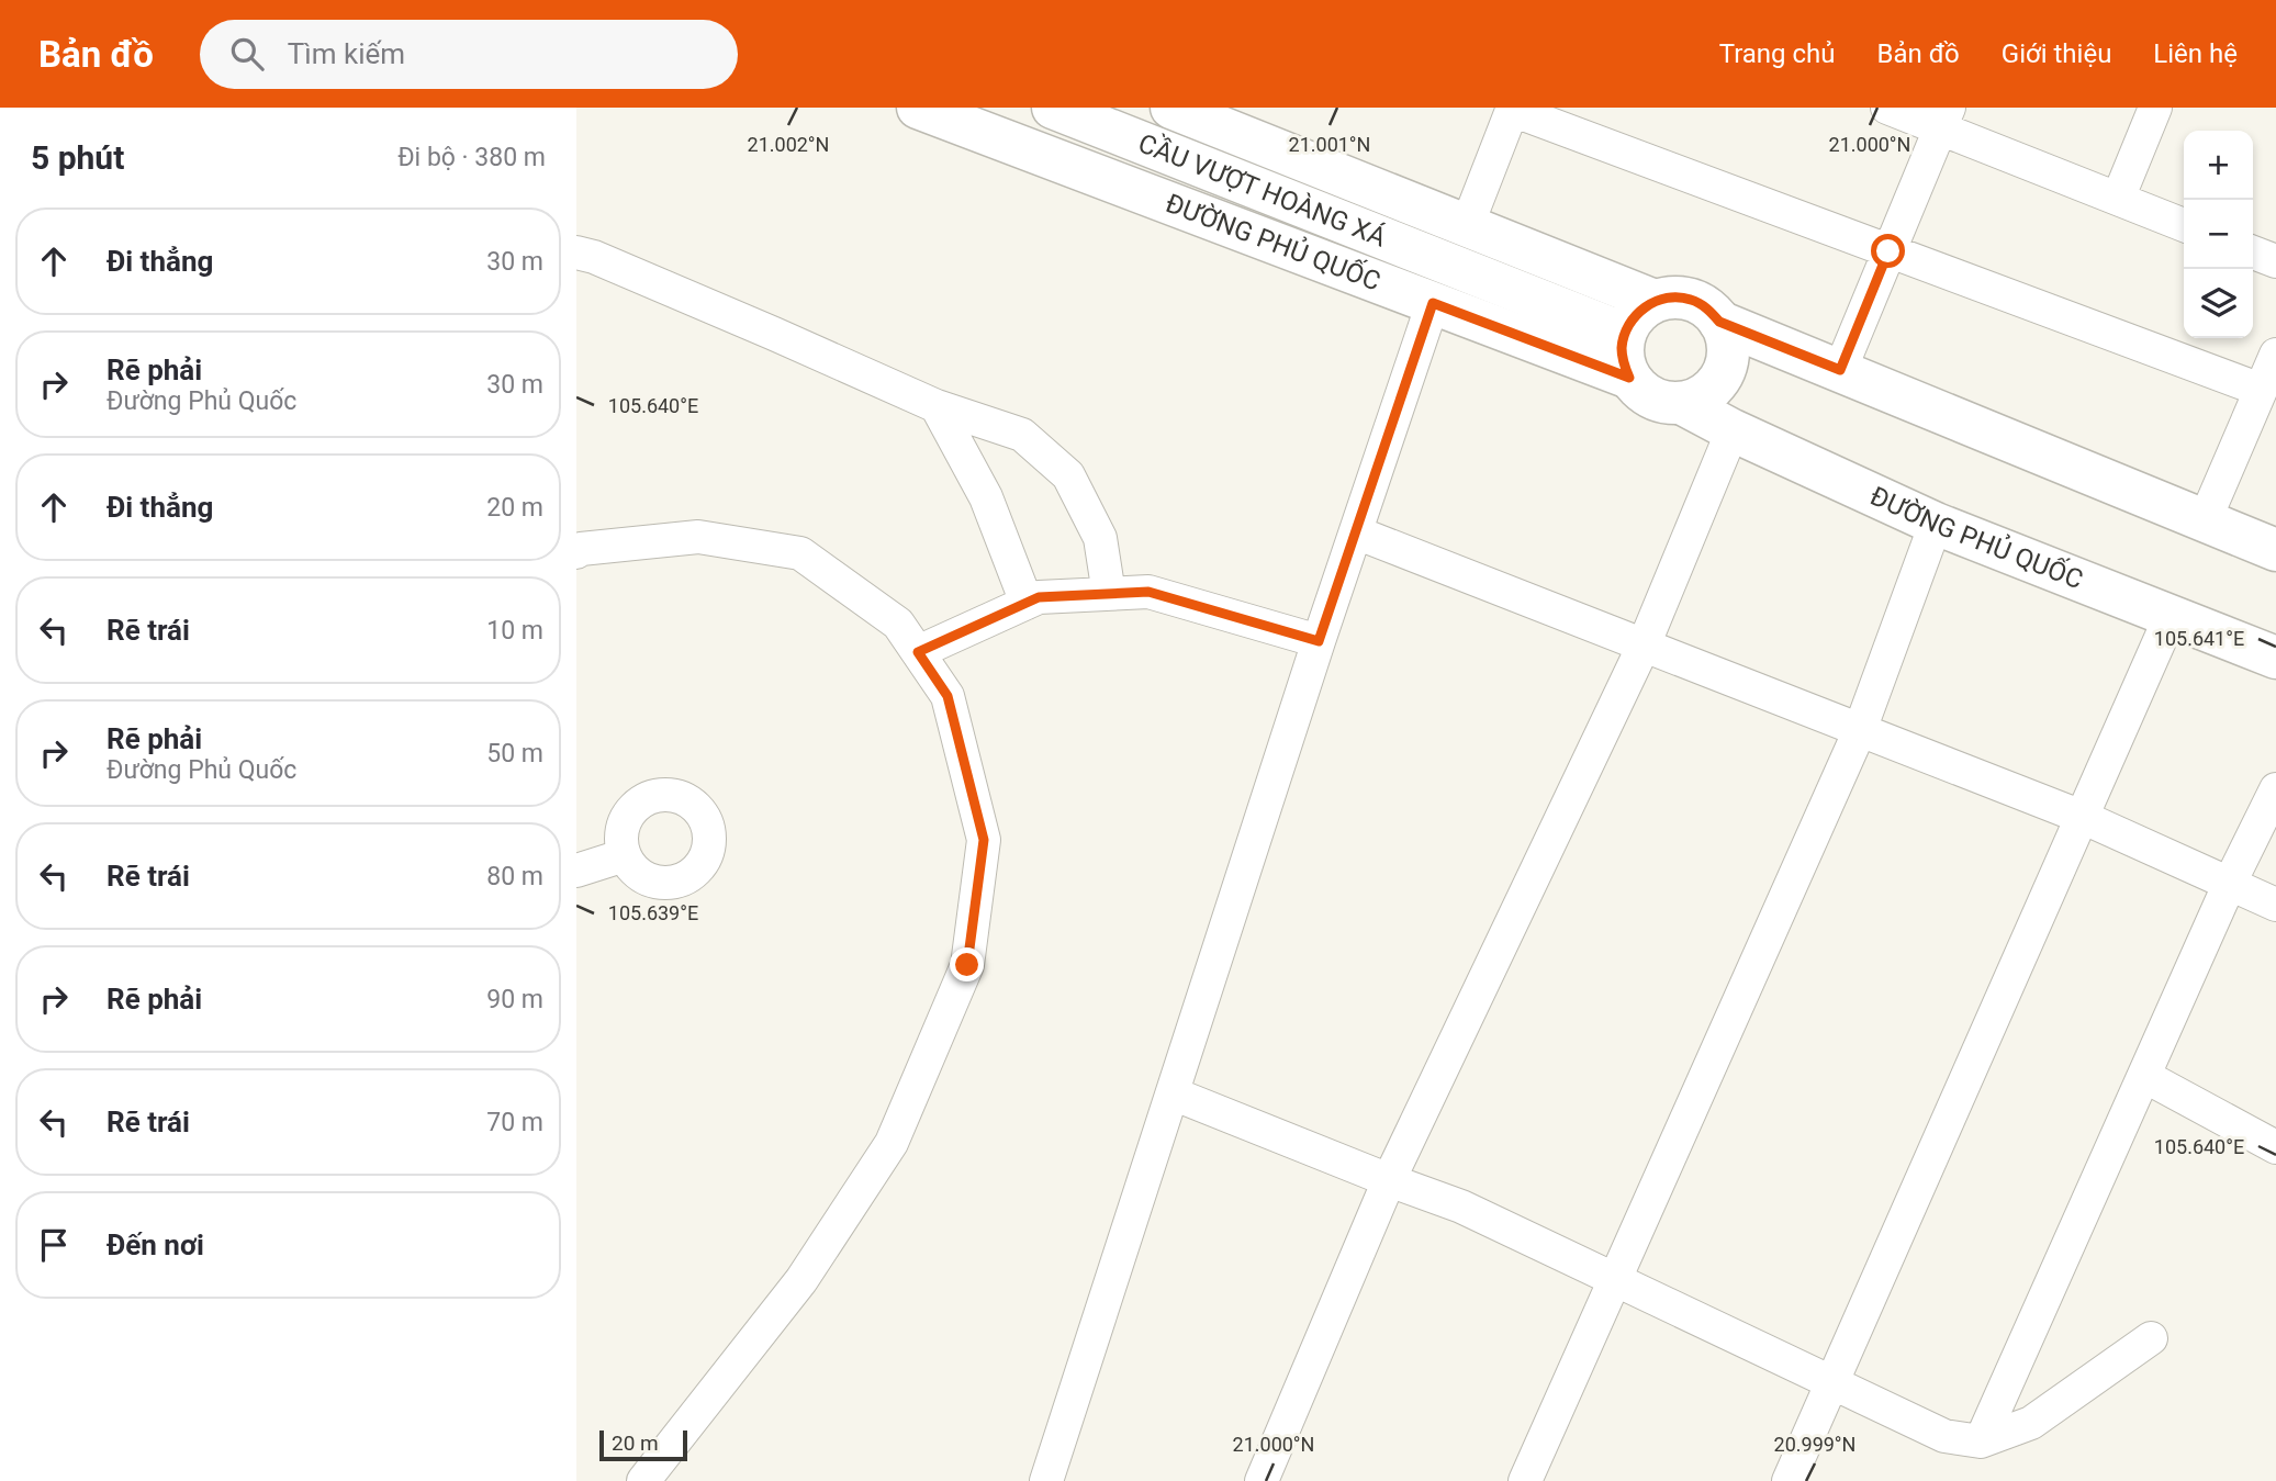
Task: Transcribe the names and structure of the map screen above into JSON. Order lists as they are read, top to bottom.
{
  "streets": {
    "main road": ["CẦU VƯỢT HOÀNG XÁ", "ĐƯỜNG PHỦ QUỐC"]
  },
  "crossings": [
    ["CẦU VƯỢT HOÀNG XÁ", "ĐƯỜNG PHỦ QUỐC"]
  ],
  "scale_bar": "20 m",
  "page": {
    "header": "Bản đồ",
    "search": "Tìm kiếm",
    "nav": [
      "Trang chủ",
      "Bản đồ",
      "Giới thiệu",
      "Liên hệ"
    ],
    "heading": ["5 phút", "Đi bộ · 380 m"],
    "map_buttons": ["+", "−"],
    "list": [
      ["Đi thẳng", "30 m"],
      ["Rẽ phải", "Đường Phủ Quốc", "30 m"],
      ["Đi thẳng", "20 m"],
      ["Rẽ trái", "10 m"],
      ["Rẽ phải", "Đường Phủ Quốc", "50 m"],
      ["Rẽ trái", "80 m"],
      ["Rẽ phải", "90 m"],
      ["Rẽ trái", "70 m"],
      "Đến nơi"
    ],
    "scale": "20 m"
  },
  "coordinates": [
    "21.002°N",
    "21.001°N",
    "21.000°N",
    "105.640°E",
    "105.641°E",
    "105.639°E",
    "20.999°N"
  ]
}
